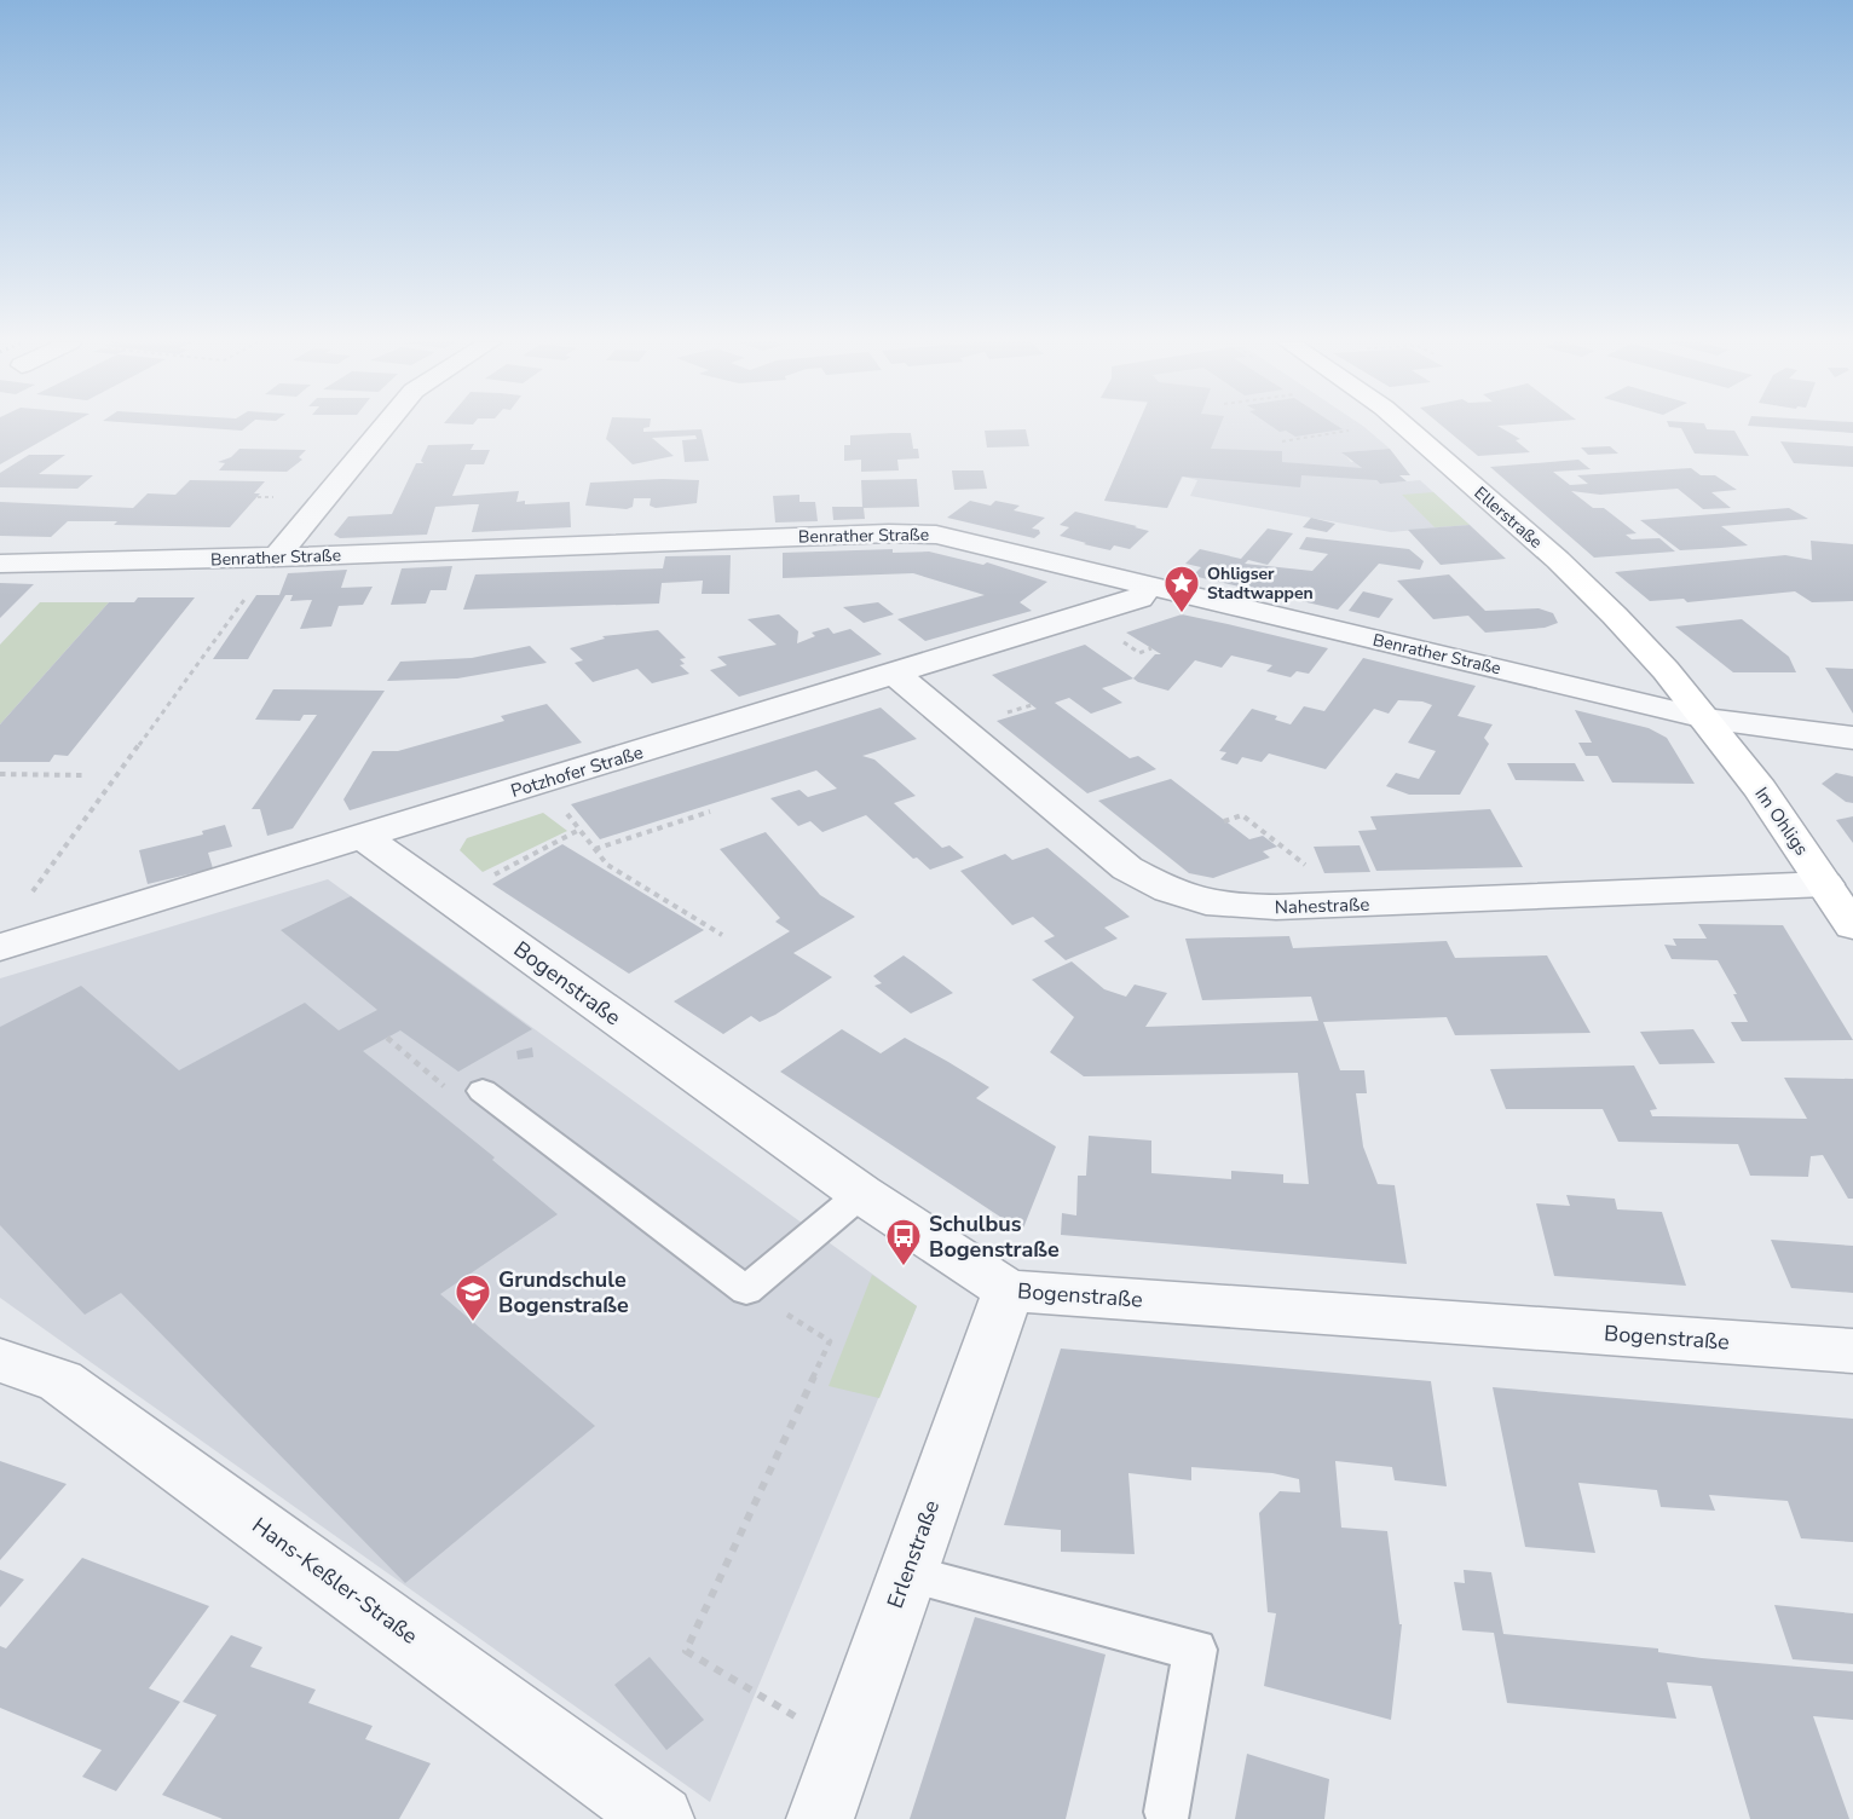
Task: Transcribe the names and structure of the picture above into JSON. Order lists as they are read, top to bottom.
{
  "streets": {
    "main road": ["Ellerstraße", "Im Ohligs"],
    "street": [
      "Benrather Straße",
      "Potzhofer Straße",
      "Nahestraße",
      "Bogenstraße",
      "Erlenstraße",
      "Hans-Keßler-Straße"
    ]
  },
  "crossings": [
    ["Ellerstraße", "Benrather Straße"],
    ["Ellerstraße", "Im Ohligs"],
    ["Benrather Straße", "Potzhofer Straße"],
    ["Benrather Straße", "Im Ohligs"],
    ["Potzhofer Straße", "Nahestraße"],
    ["Potzhofer Straße", "Bogenstraße"],
    ["Im Ohligs", "Nahestraße"],
    ["Bogenstraße", "Erlenstraße"]
  ],
  "places": {
    "place": ["Ohligser Stadtwappen"],
    "bus stop": ["Schulbus Bogenstraße"],
    "school or university": ["Grundschule Bogenstraße"]
  }
}
